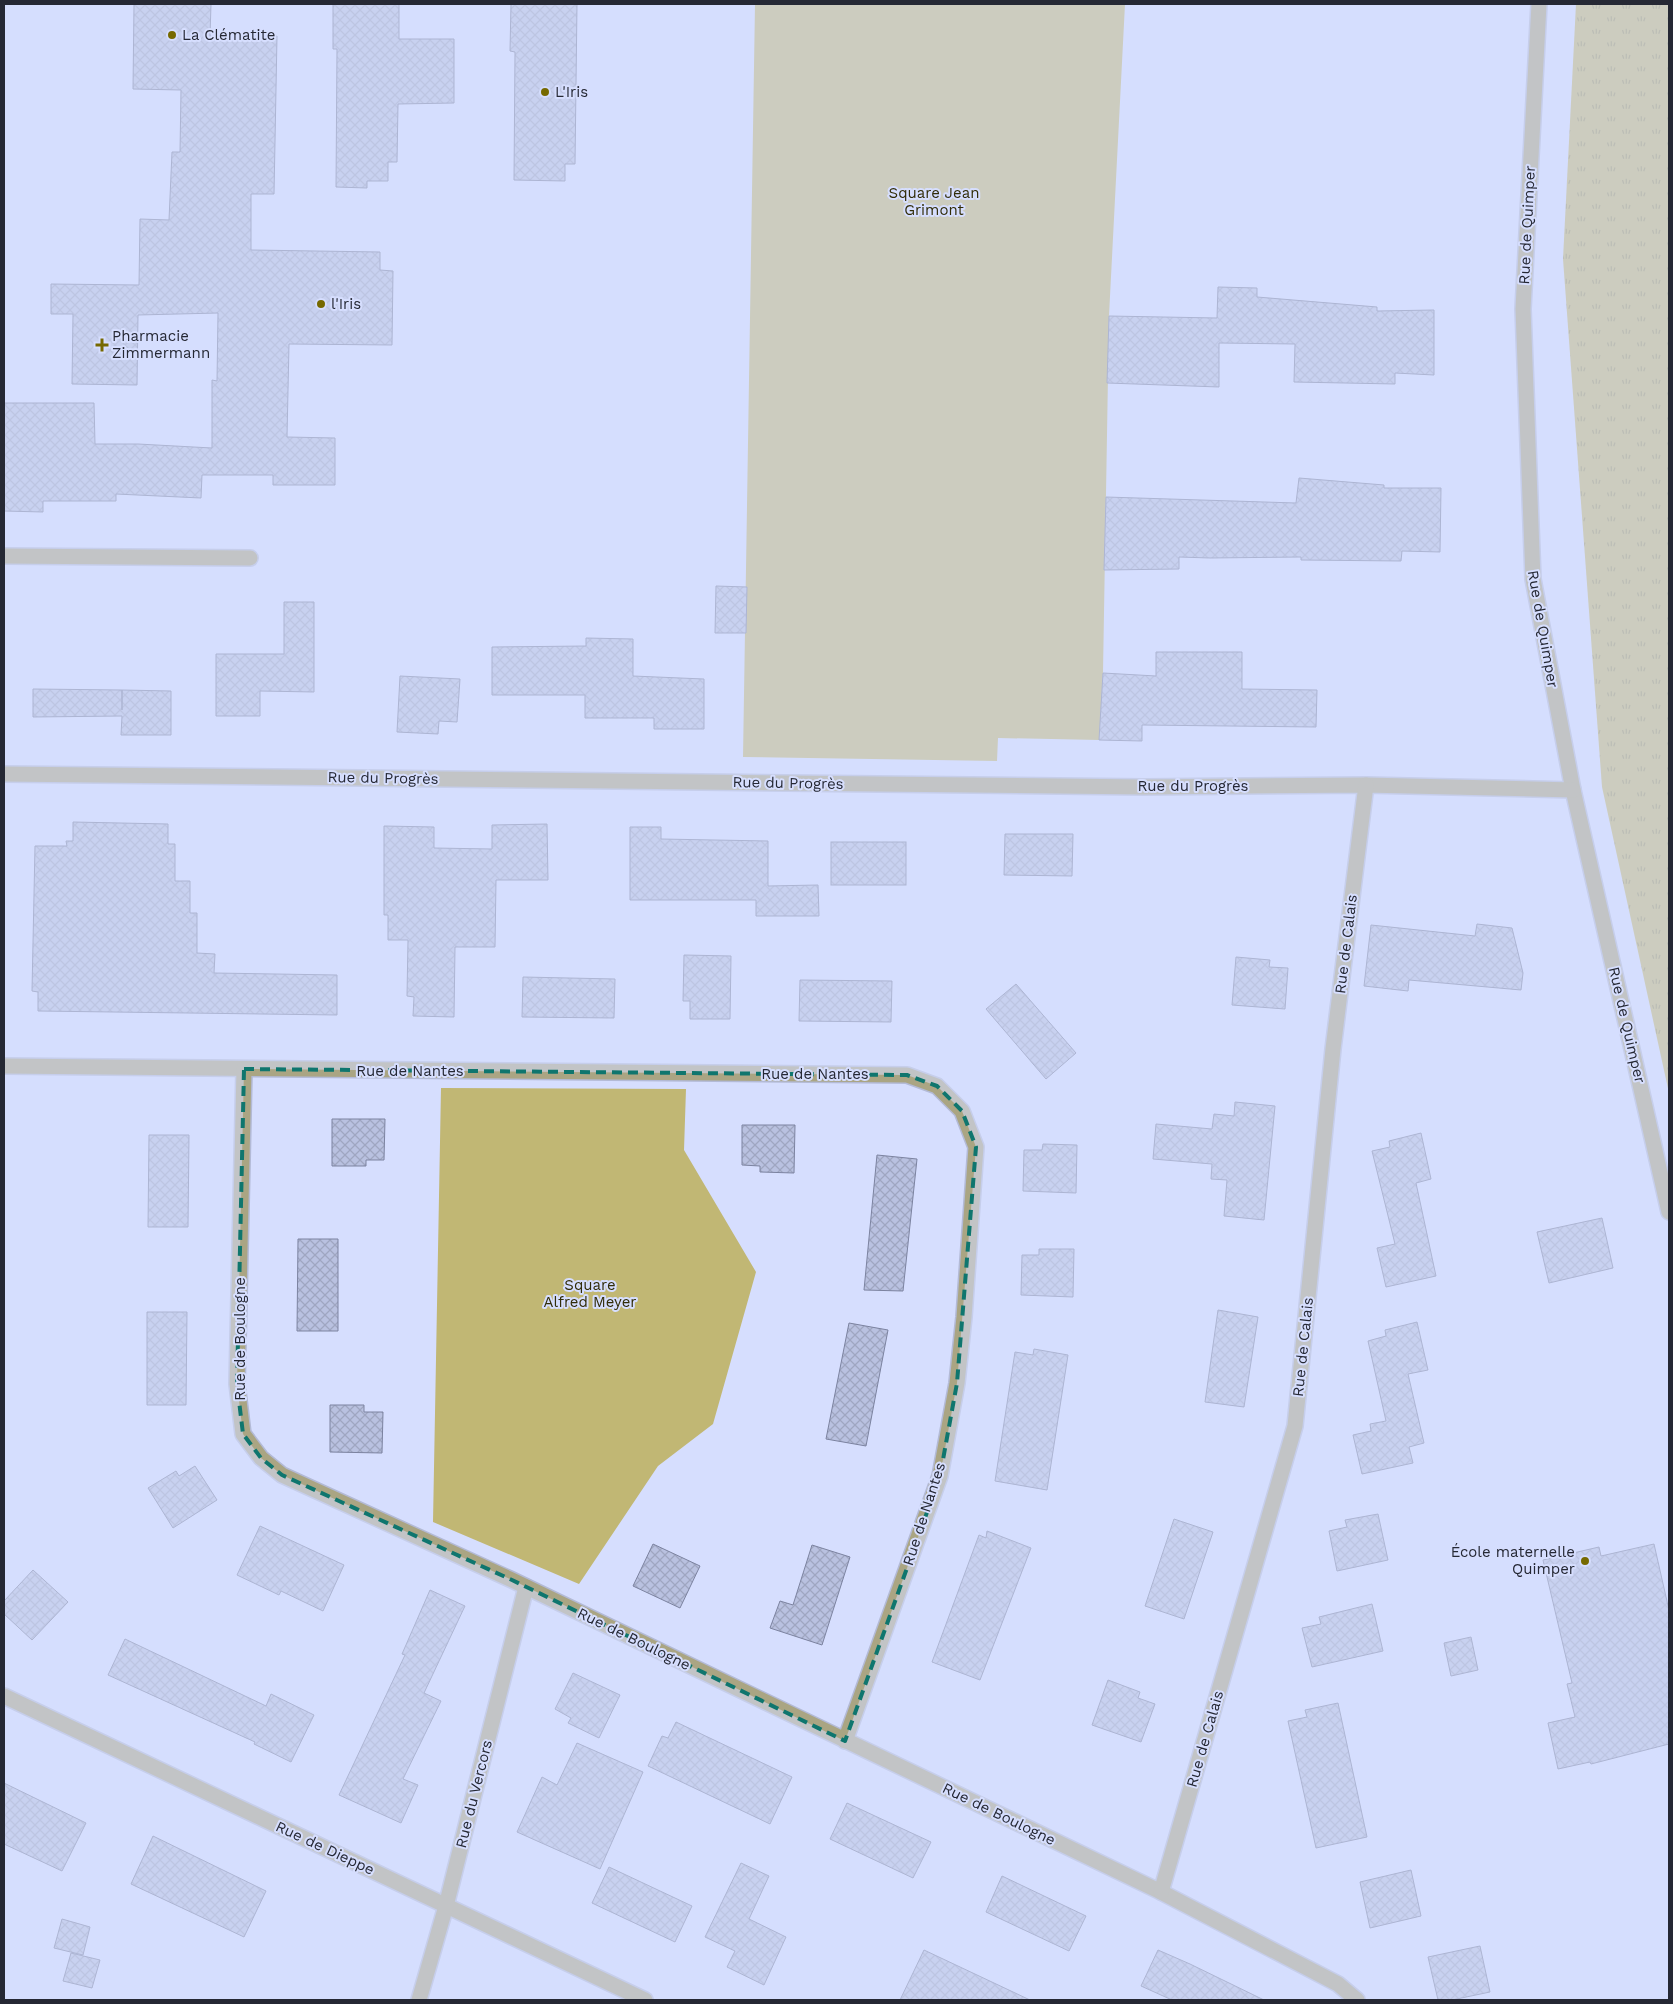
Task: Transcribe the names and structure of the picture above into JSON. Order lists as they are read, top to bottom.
{
  "streets": {
    "street": [
      "Rue de Quimper",
      "Rue du Progrès",
      "Rue de Calais",
      "Rue de Nantes",
      "Rue de Boulogne",
      "Rue du Vercors",
      "Rue de Dieppe"
    ]
  },
  "crossings": [
    ["Rue de Quimper", "Rue du Progrès"],
    ["Rue du Progrès", "Rue de Calais"],
    ["Rue de Calais", "Rue de Boulogne"],
    ["Rue de Nantes", "Rue de Boulogne"],
    ["Rue de Boulogne", "Rue du Vercors"],
    ["Rue du Vercors", "Rue de Dieppe"]
  ],
  "parks": ["Square Jean Grimont", "Square Alfred Meyer"],
  "places": {
    "other": [
      "La Clématite",
      "L'Iris",
      "l'Iris",
      "École maternelle Quimper"
    ],
    "health": ["Pharmacie Zimmermann"]
  }
}
